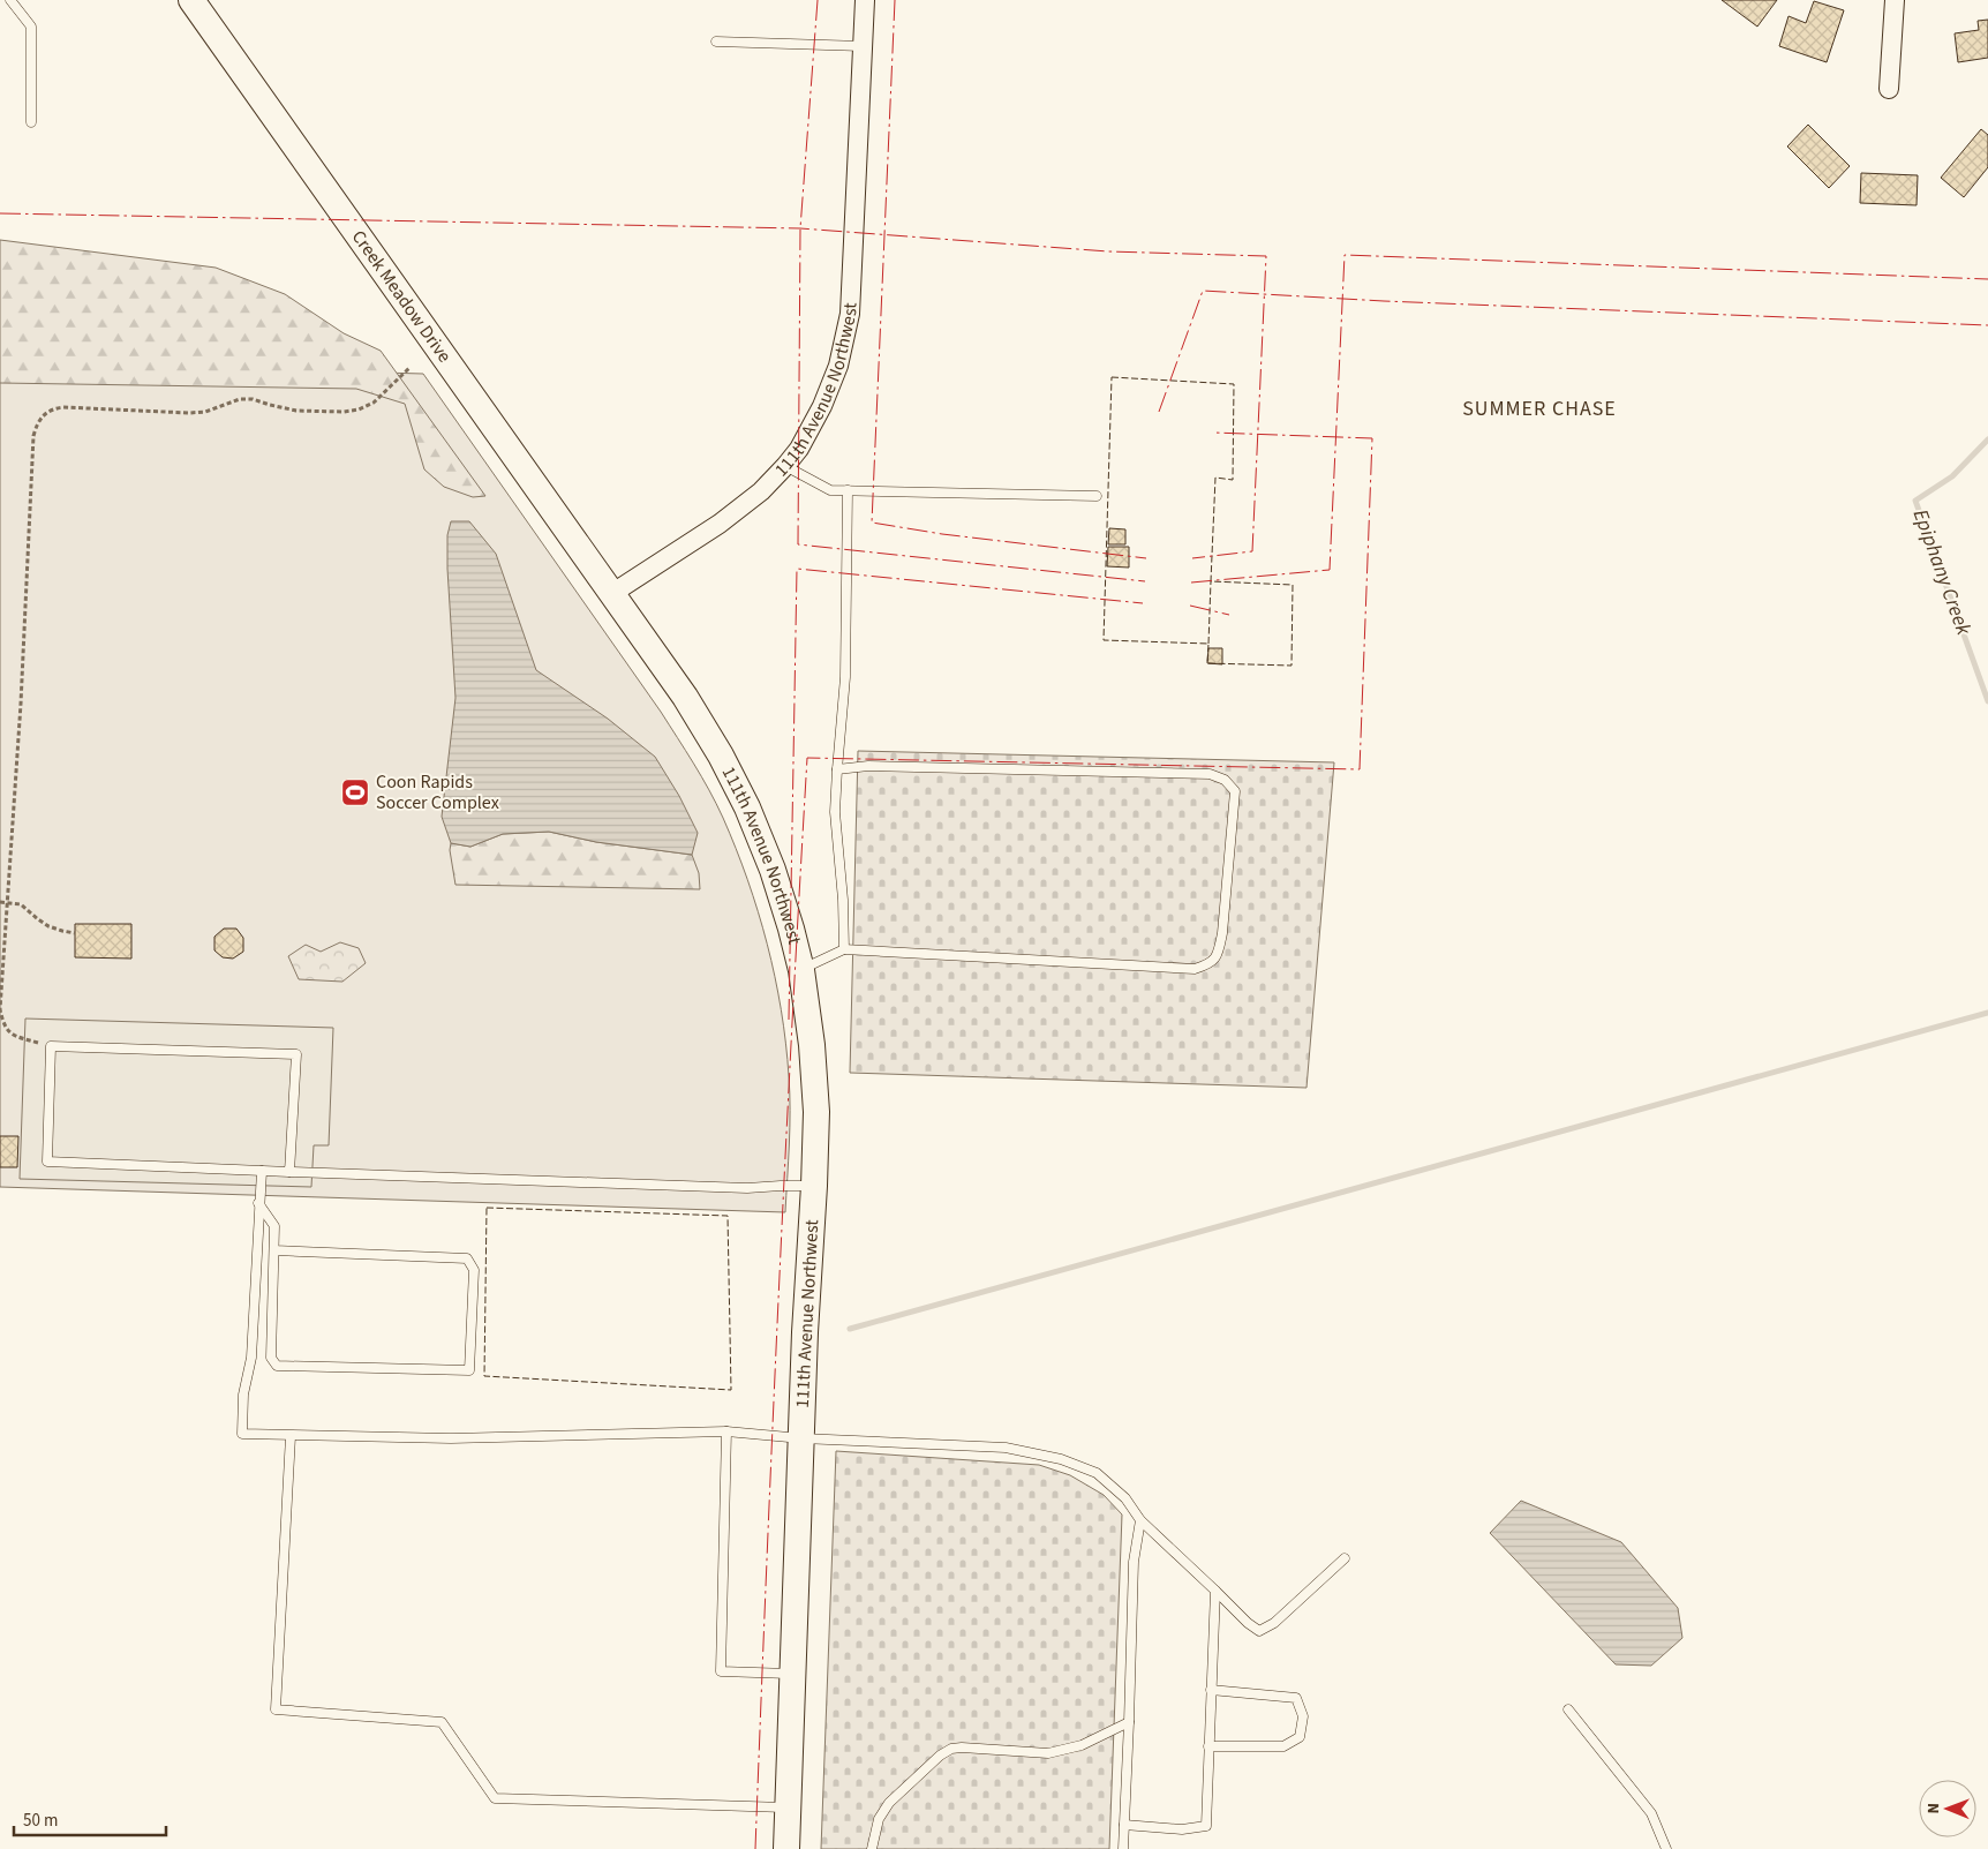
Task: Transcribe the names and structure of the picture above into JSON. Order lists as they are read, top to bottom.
{
  "streets": {
    "street": ["Creek Meadow Drive", "111th Avenue Northwest"]
  },
  "crossings": [
    ["Creek Meadow Drive", "111th Avenue Northwest"]
  ],
  "districts": ["SUMMER CHASE"],
  "water": ["Epiphany Creek"],
  "places": {
    "sports": ["Coon Rapids Soccer Complex"]
  },
  "scale_bar": "50 m",
  "north": "left"
}
